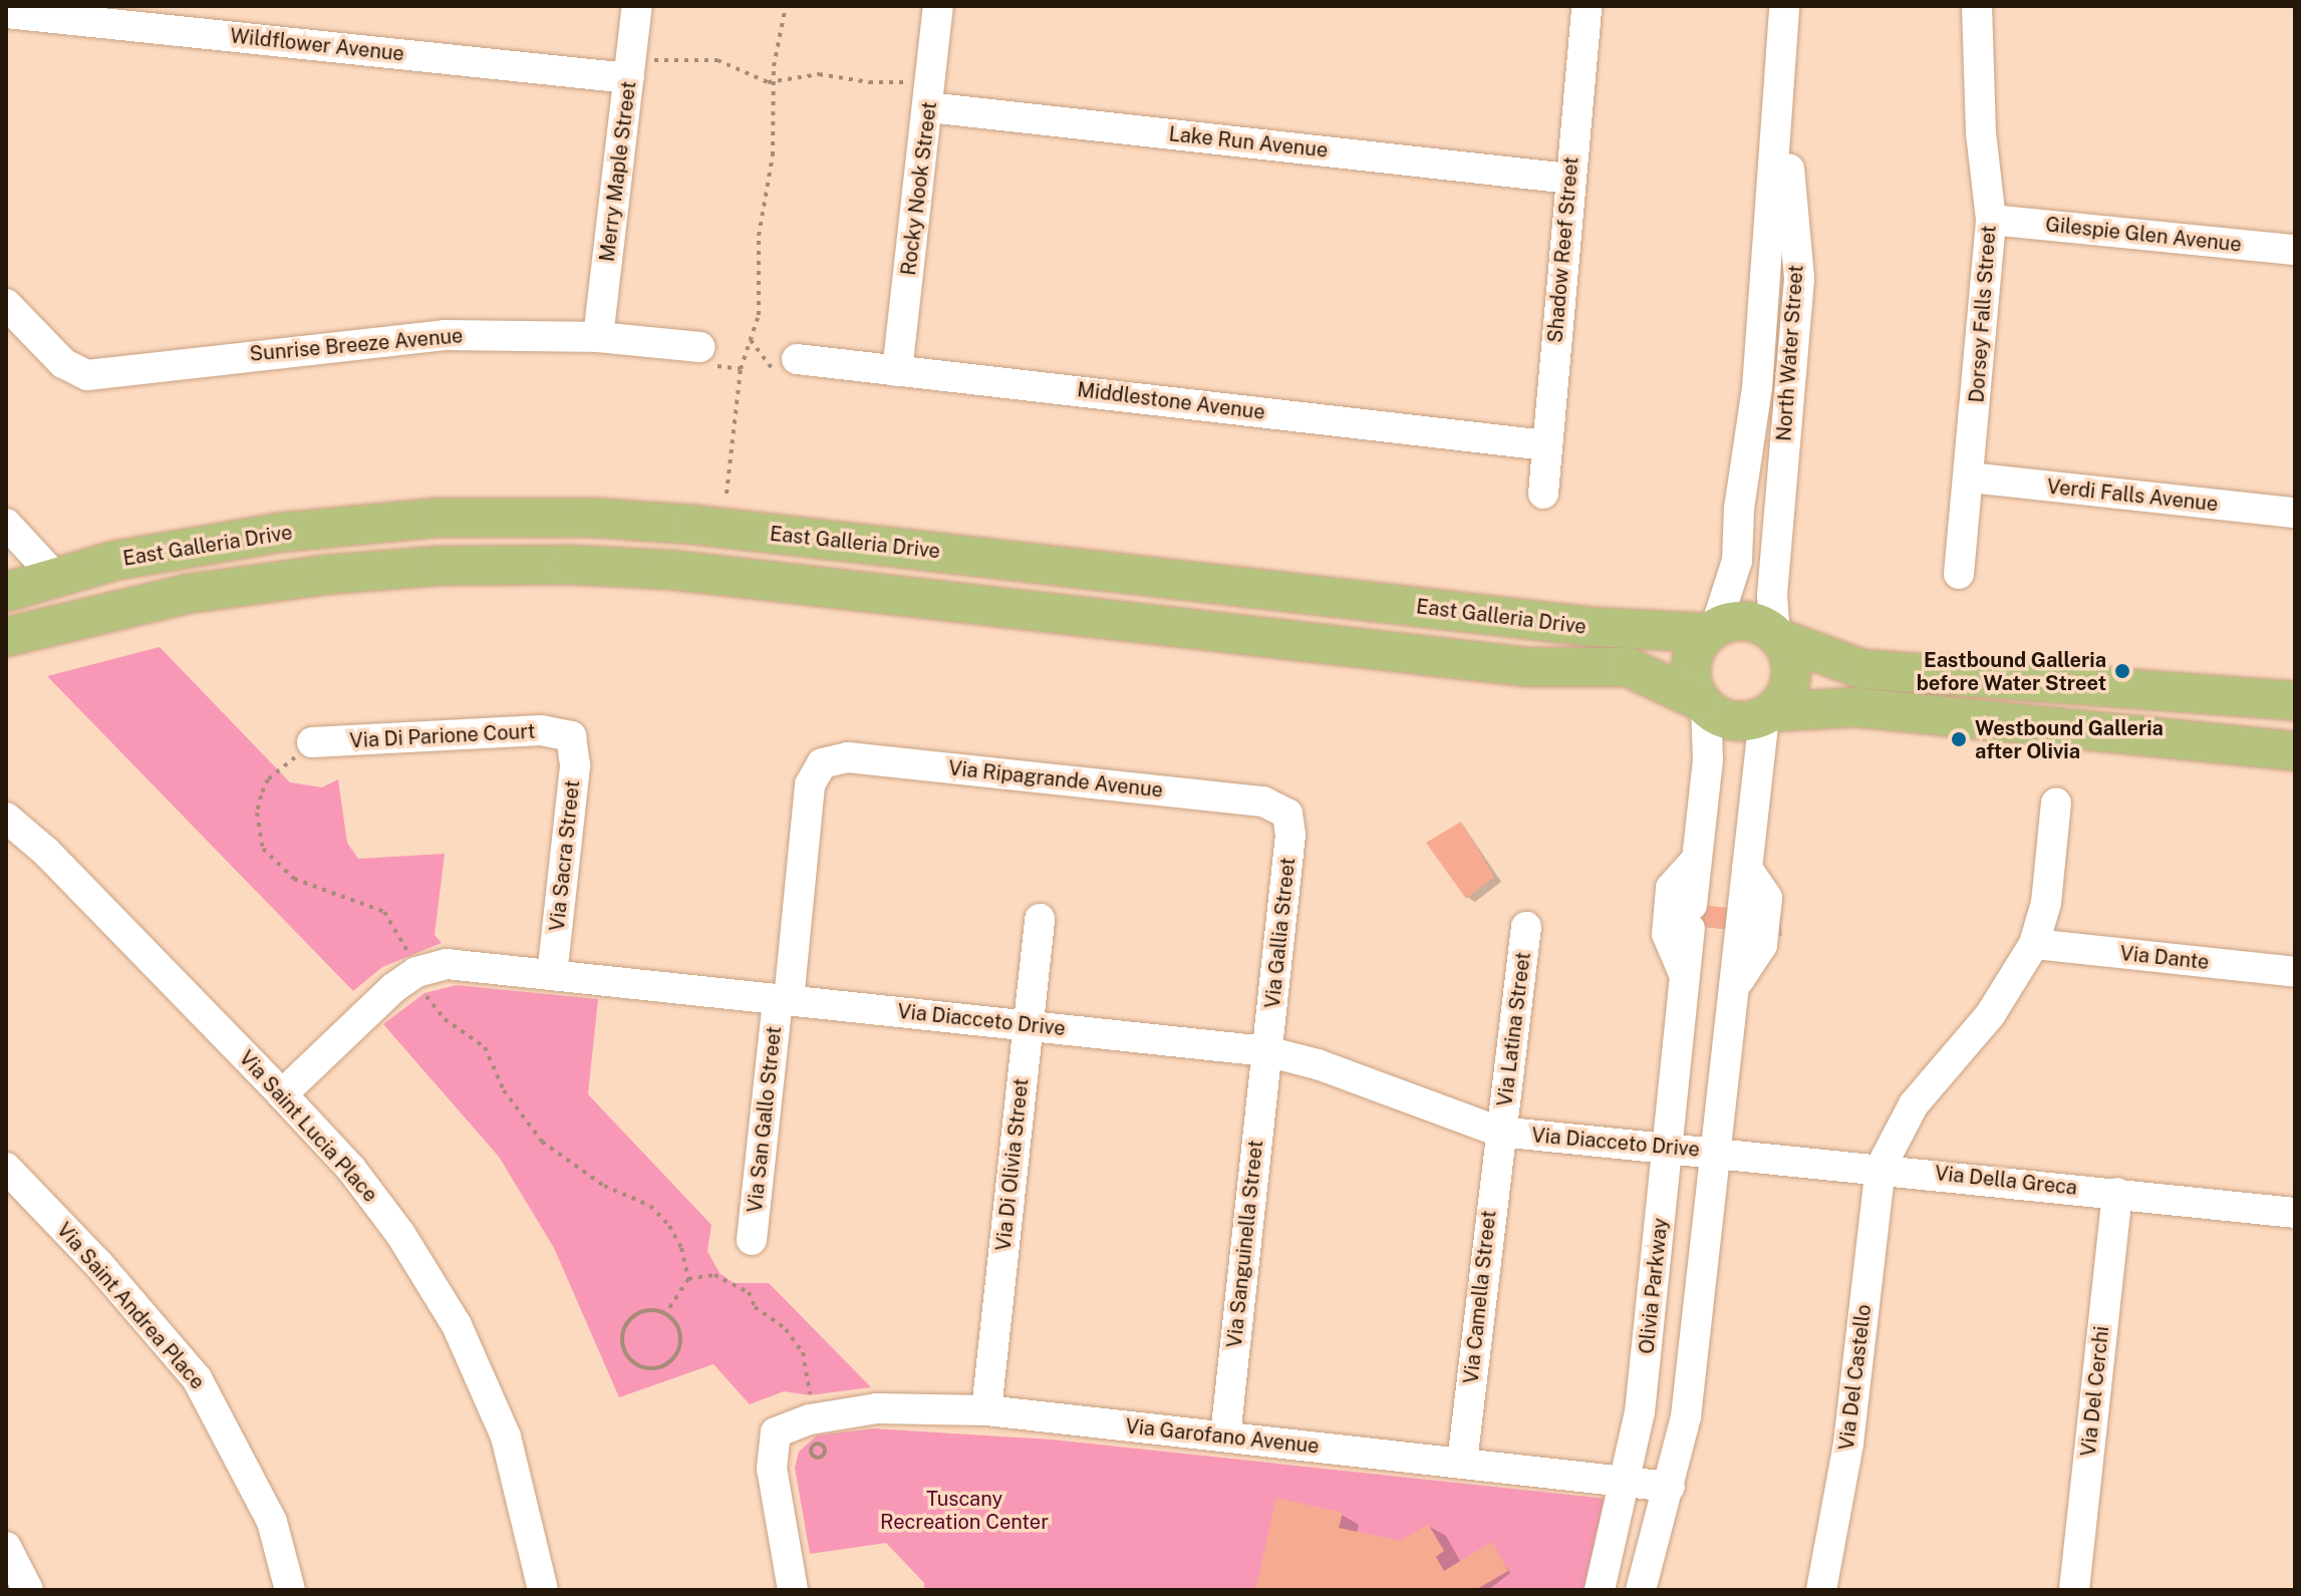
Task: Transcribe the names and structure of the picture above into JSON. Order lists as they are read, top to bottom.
{
  "streets": {
    "main road": ["East Galleria Drive"],
    "street": [
      "Wildflower Avenue",
      "Lake Run Avenue",
      "Merry Maple Street",
      "Rocky Nook Street",
      "Gilespie Glen Avenue",
      "Shadow Reef Street",
      "Dorsey Falls Street",
      "Sunrise Breeze Avenue",
      "North Water Street",
      "Middlestone Avenue",
      "Verdi Falls Avenue",
      "Via Di Parione Court",
      "Via Ripagrande Avenue",
      "Via Sacra Street",
      "Via Gallia Street",
      "Via Dante",
      "Via Diacceto Drive",
      "Via Latina Street",
      "Via San Gallo Street",
      "Via Saint Lucia Place",
      "Via Di Olivia Street",
      "Via Della Greca",
      "Via Sanguinella Street",
      "Olivia Parkway",
      "Via Camella Street",
      "Via Saint Andrea Place",
      "Via Del Castello",
      "Via Del Cerchi",
      "Via Garofano Avenue"
    ]
  },
  "crossings": [
    ["Wildflower Avenue", "Merry Maple Street"],
    ["Lake Run Avenue", "Rocky Nook Street"],
    ["Lake Run Avenue", "Shadow Reef Street"],
    ["Merry Maple Street", "Sunrise Breeze Avenue"],
    ["Rocky Nook Street", "Middlestone Avenue"],
    ["Gilespie Glen Avenue", "Dorsey Falls Street"],
    ["Shadow Reef Street", "Middlestone Avenue"],
    ["Dorsey Falls Street", "Verdi Falls Avenue"],
    ["North Water Street", "East Galleria Drive"],
    ["North Water Street", "Olivia Parkway"],
    ["East Galleria Drive", "Olivia Parkway"],
    ["Via Di Parione Court", "Via Sacra Street"],
    ["Via Ripagrande Avenue", "Via Gallia Street"],
    ["Via Ripagrande Avenue", "Via San Gallo Street"],
    ["Via Sacra Street", "Via Diacceto Drive"],
    ["Via Gallia Street", "Via Diacceto Drive"],
    ["Via Gallia Street", "Via Sanguinella Street"],
    ["Via Diacceto Drive", "Via Latina Street"],
    ["Via Diacceto Drive", "Via San Gallo Street"],
    ["Via Diacceto Drive", "Via Saint Lucia Place"],
    ["Via Diacceto Drive", "Via Di Olivia Street"],
    ["Via Diacceto Drive", "Via Della Greca"],
    ["Via Diacceto Drive", "Via Sanguinella Street"],
    ["Via Diacceto Drive", "Olivia Parkway"],
    ["Via Diacceto Drive", "Via Camella Street"],
    ["Via Latina Street", "Via Camella Street"],
    ["Via Di Olivia Street", "Via Garofano Avenue"],
    ["Via Della Greca", "Via Del Castello"],
    ["Via Della Greca", "Via Del Cerchi"],
    ["Via Sanguinella Street", "Via Garofano Avenue"],
    ["Olivia Parkway", "Via Garofano Avenue"],
    ["Via Camella Street", "Via Garofano Avenue"]
  ],
  "parks": ["Tuscany Recreation Center"],
  "places": ["Eastbound Galleria before Water Street", "Westbound Galleria after Olivia"]
}
